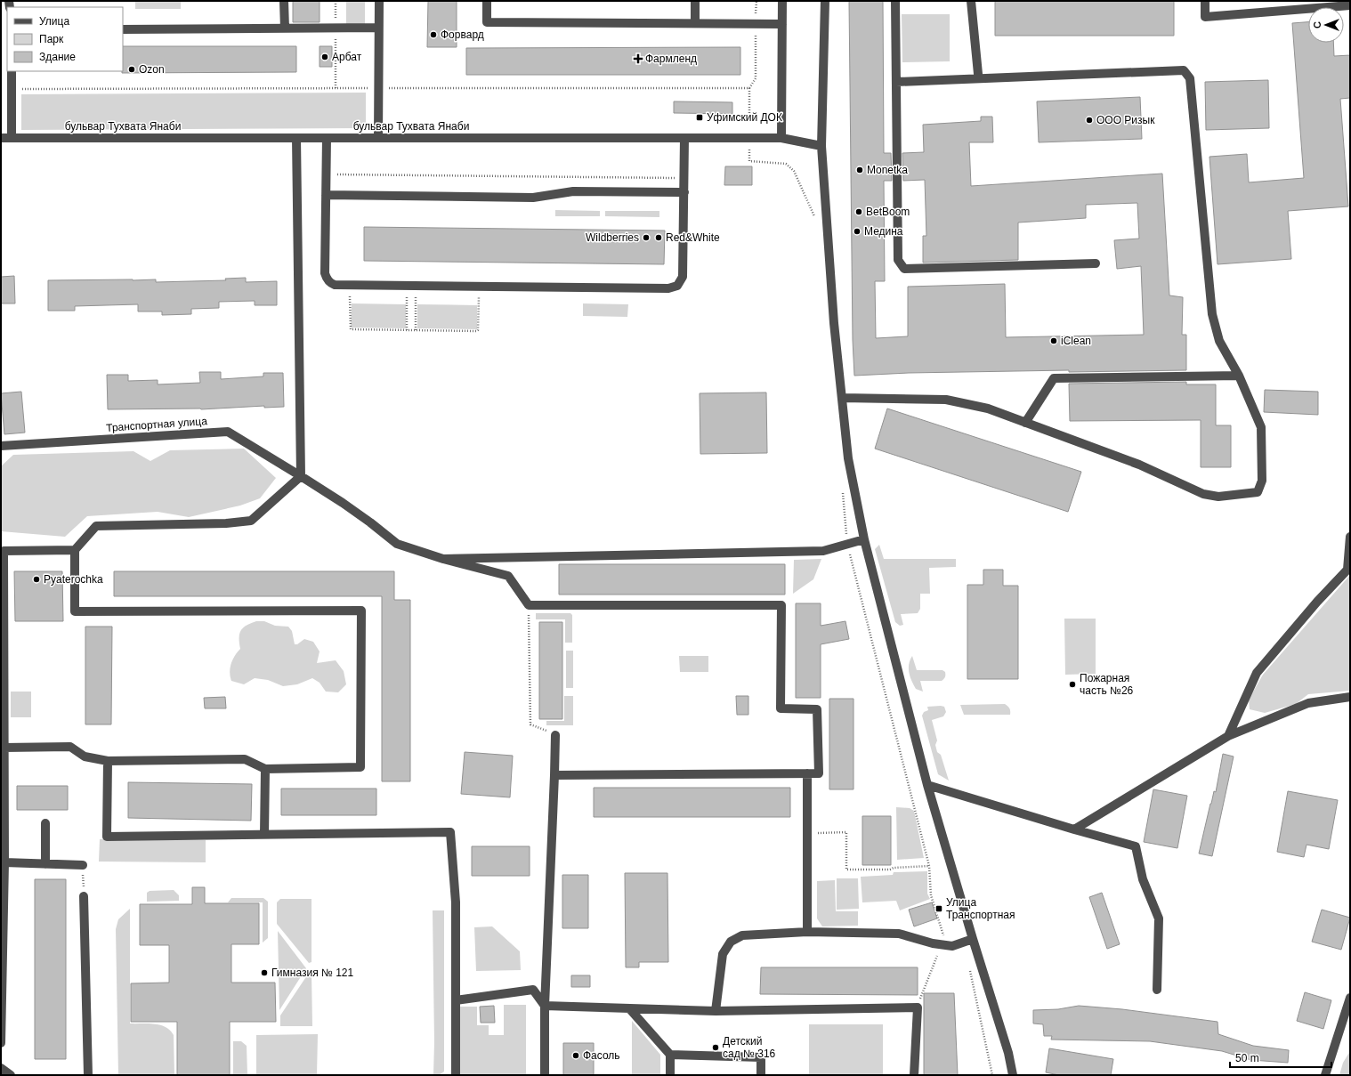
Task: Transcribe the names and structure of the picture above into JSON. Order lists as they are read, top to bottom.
{
  "streets": {
    "street": ["бульвар Тухвата Янаби", "Транспортная улица"]
  },
  "places": {
    "other": [
      "Форвард",
      "Арбат",
      "Ozon",
      "ООО Ризык",
      "Monetka",
      "BetBoom",
      "Медина",
      "Wildberries",
      "Red&White",
      "iClean",
      "Pyaterochka",
      "Пожарная часть №26",
      "Гимназия № 121",
      "Детский сад № 316",
      "Фасоль"
    ],
    "health": ["Фармленд"],
    "transit": ["Уфимский ДОК", "Улица Транспортная"]
  },
  "legend": ["Улица", "Парк", "Здание"],
  "scale_bar": "50 m",
  "north": "left"
}
